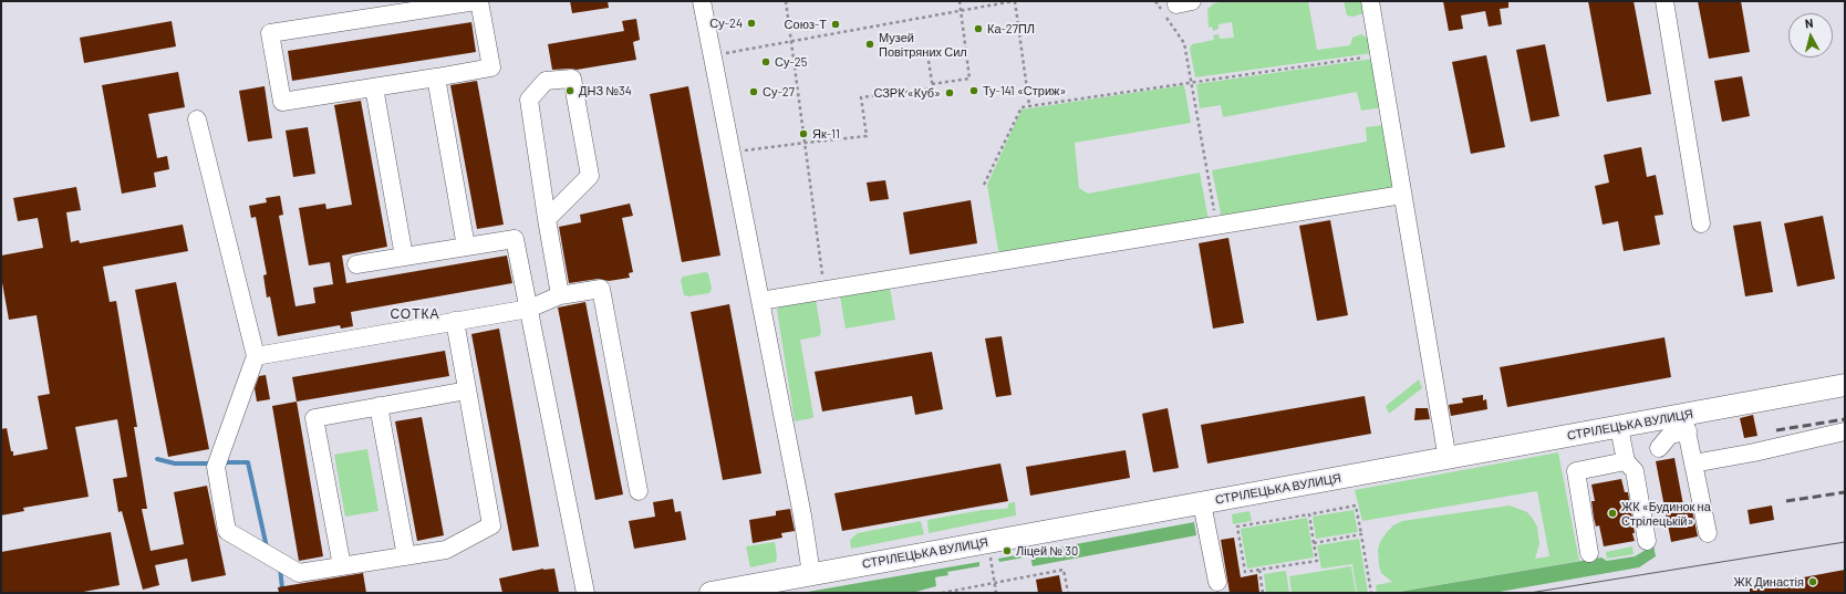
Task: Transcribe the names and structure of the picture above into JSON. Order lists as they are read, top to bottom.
{
  "streets": {
    "main road": ["СТРІЛЕЦЬКА ВУЛИЦЯ"]
  },
  "districts": ["СОТКА"],
  "places": [
    "Су-24",
    "Союз-Т",
    "Ка-27ПЛ",
    "Музей Повітряних Сил",
    "Су-25",
    "ДНЗ №34",
    "Ту-141 «Стриж»",
    "Су-27",
    "СЗРК «Куб»",
    "Як-11",
    "ЖК «Будинок на Стрілецькій»",
    "Ліцей № 30",
    "ЖК Династія"
  ],
  "north": "top"
}
